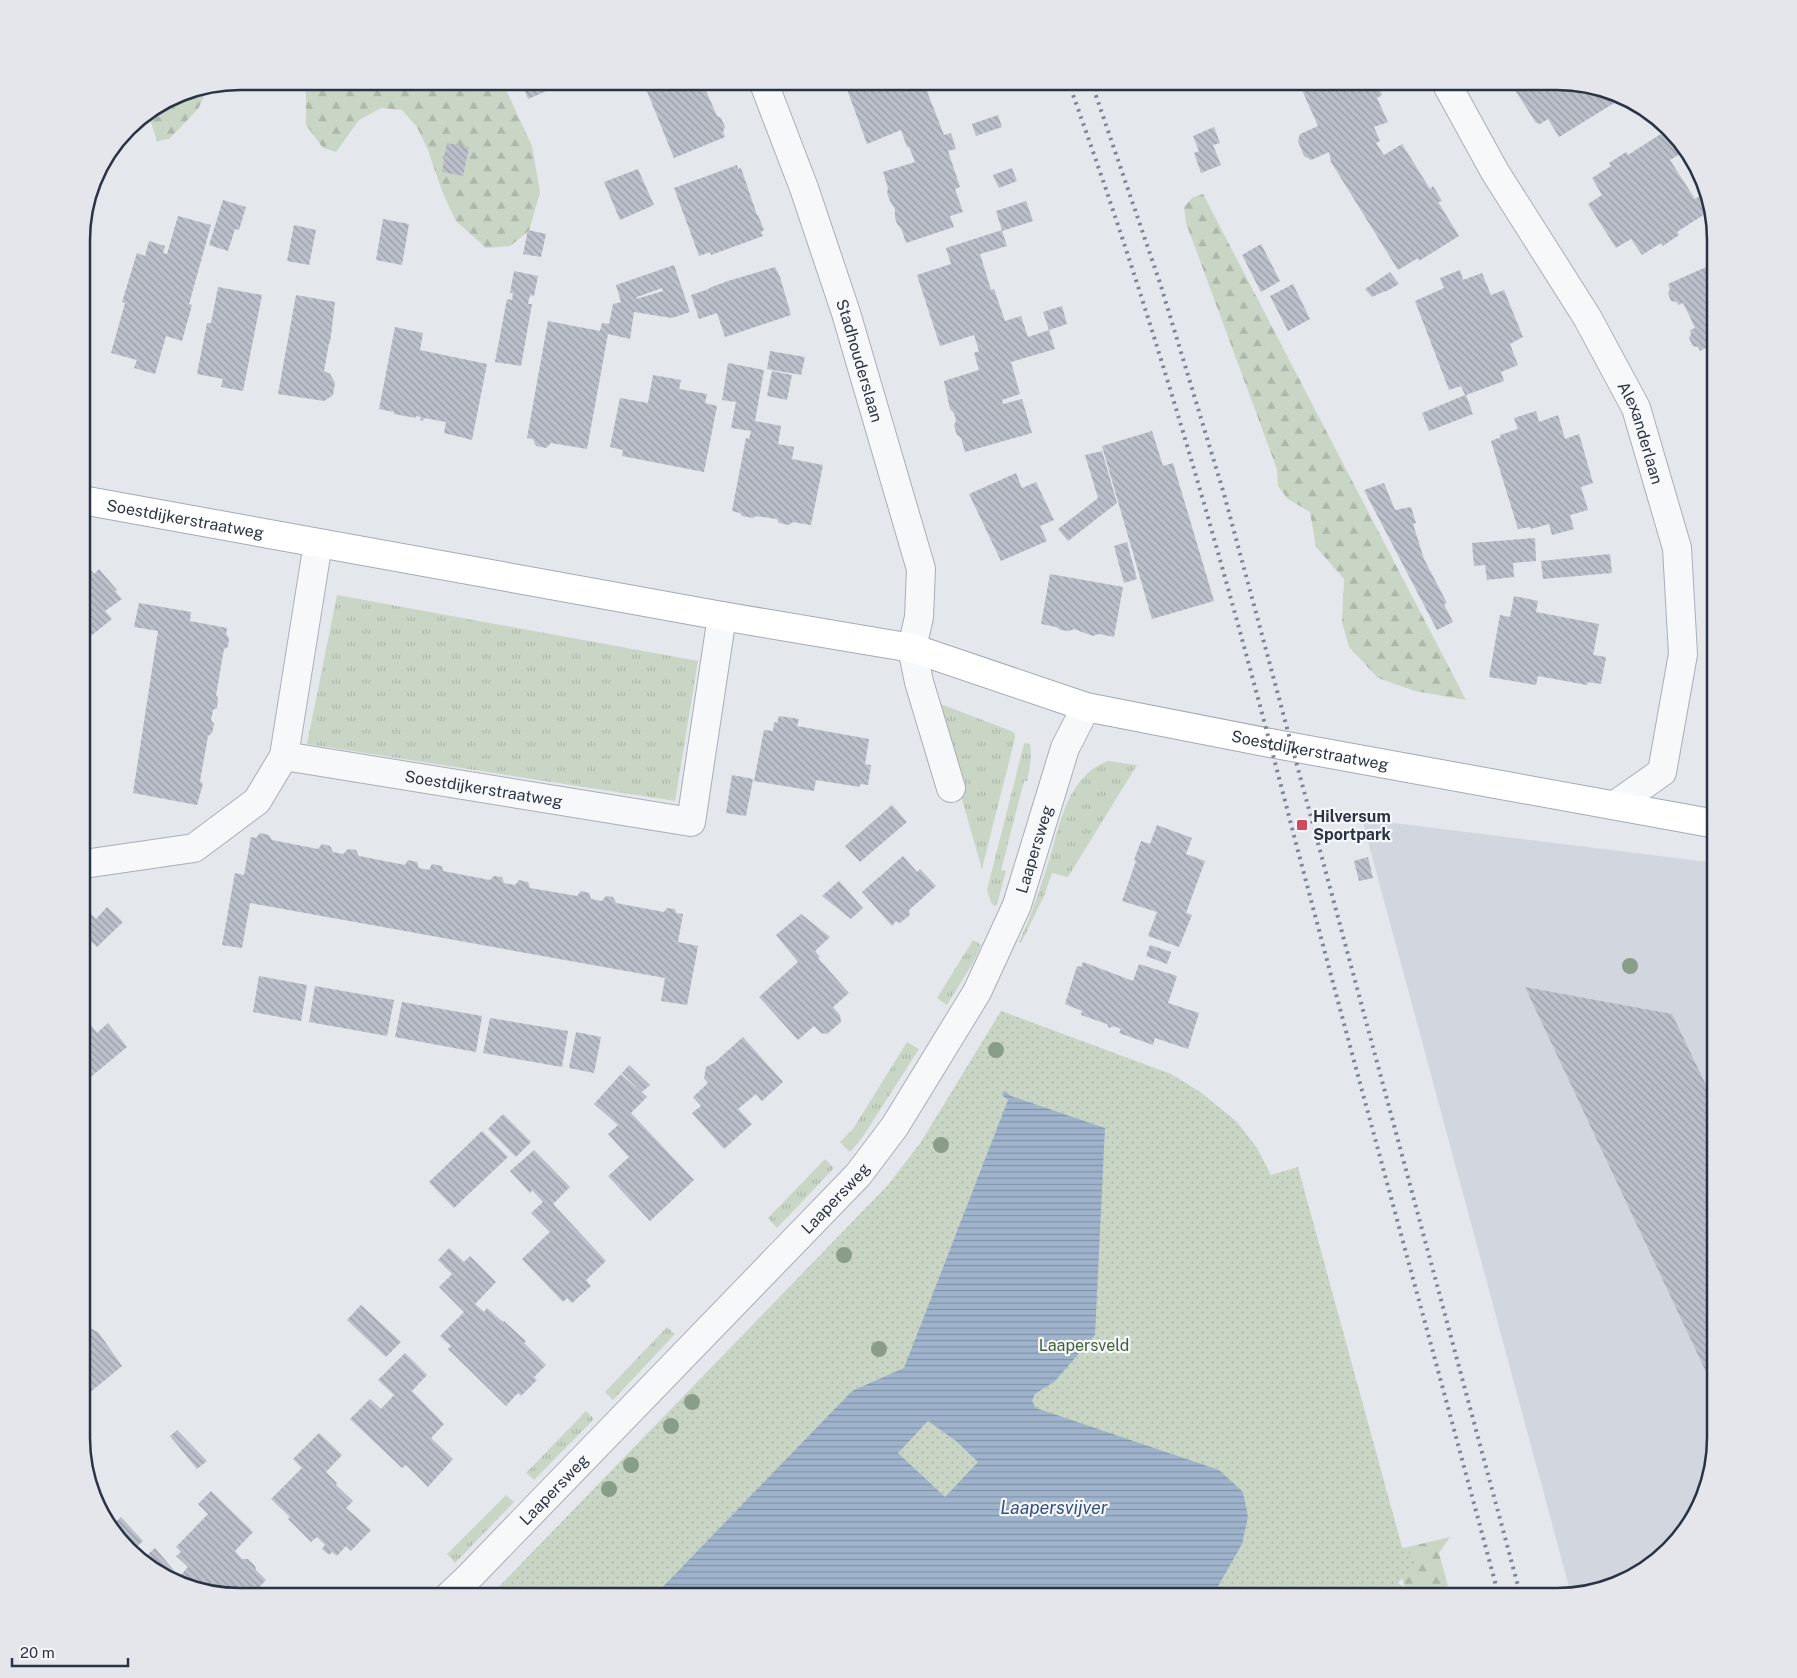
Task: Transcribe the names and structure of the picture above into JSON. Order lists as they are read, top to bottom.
{
  "streets": {
    "main road": ["Soestdijkerstraatweg"],
    "street": ["Stadhouderslaan", "Alexanderlaan", "Laapersweg"]
  },
  "crossings": [
    ["Stadhouderslaan", "Soestdijkerstraatweg"],
    ["Alexanderlaan", "Soestdijkerstraatweg"],
    ["Soestdijkerstraatweg", "Laapersweg"]
  ],
  "water": ["Laapersvijver"],
  "parks": ["Laapersveld"],
  "places": {
    "transit": ["Hilversum Sportpark"]
  },
  "scale_bar": "20 m"
}
